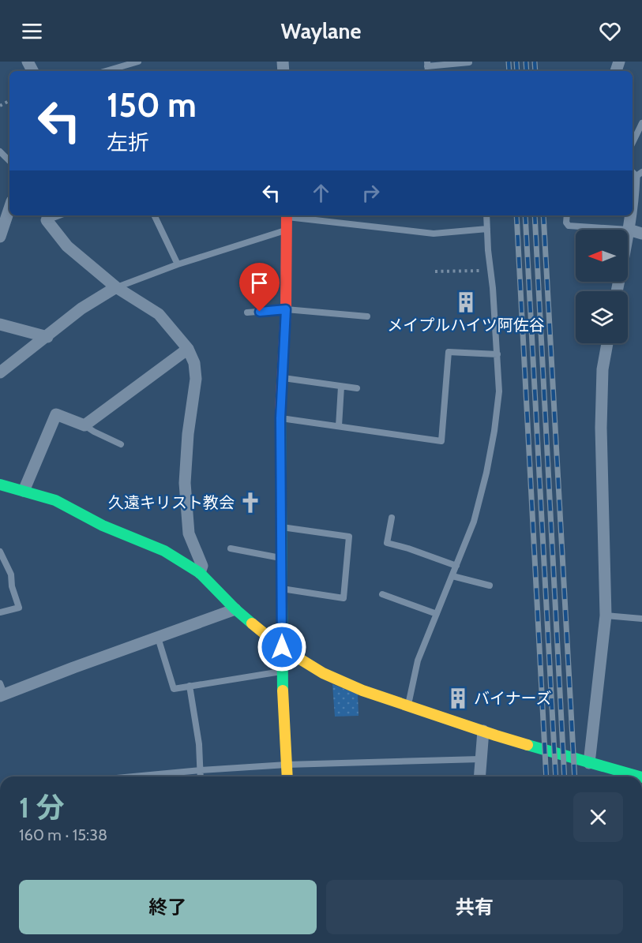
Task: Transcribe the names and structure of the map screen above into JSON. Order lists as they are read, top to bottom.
{
  "places": {
    "building": ["メイプルハイツ阿佐谷", "バイナーズ"],
    "church": ["久遠キリスト教会"]
  },
  "north": "left",
  "page": {
    "header": "Waylane",
    "turn": ["150 m", "左折"],
    "heading": ["1 分", "160 m · 15:38"],
    "buttons": ["終了", "共有"]
  }
}
